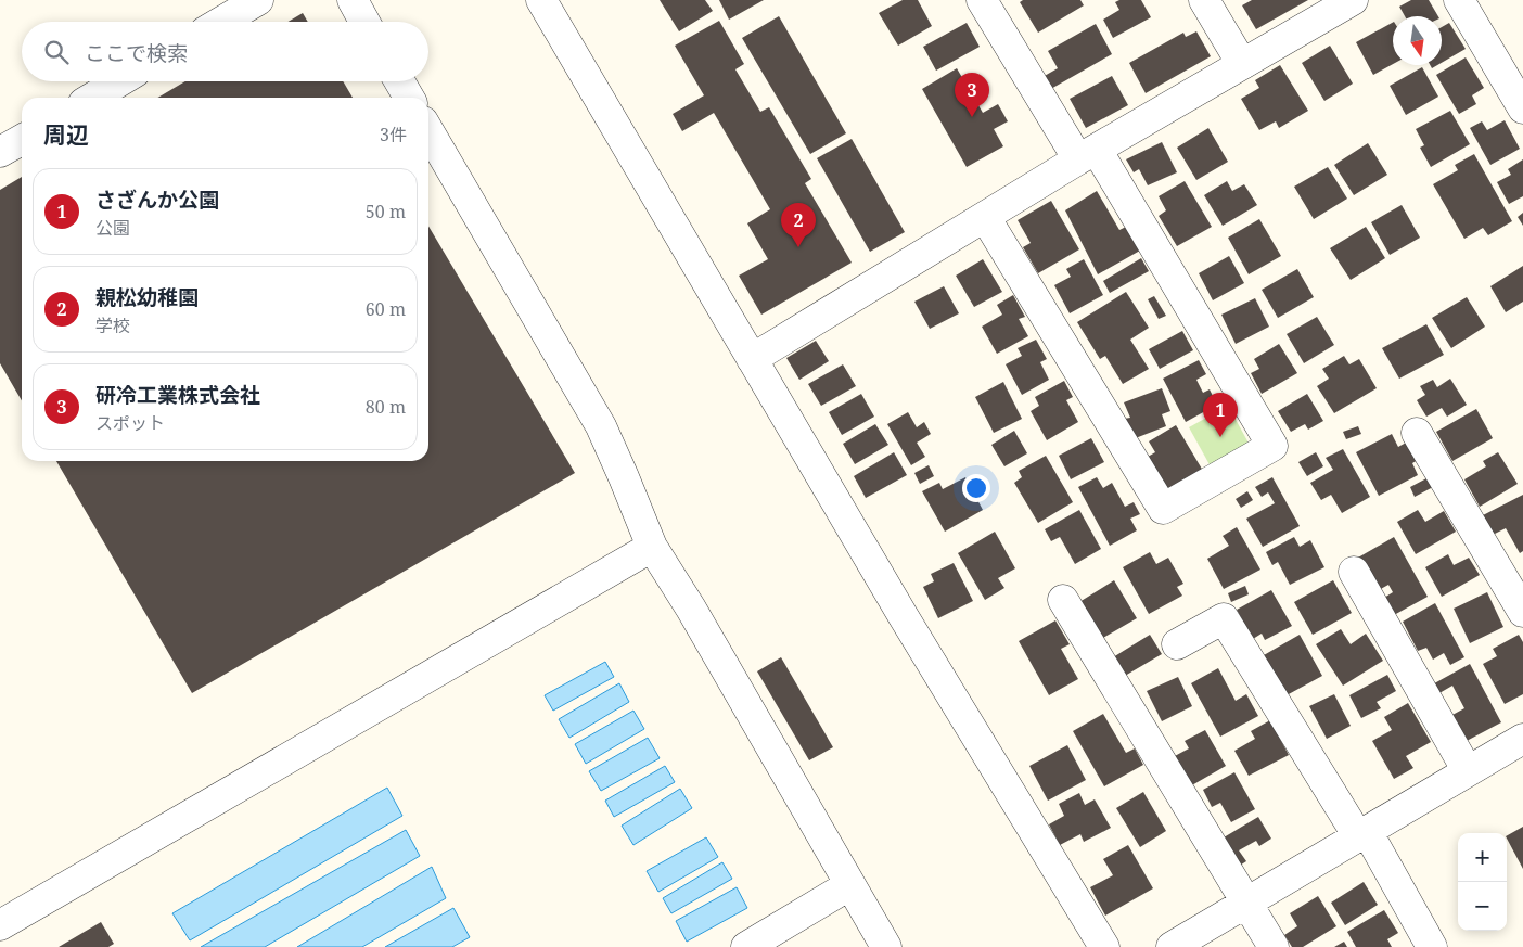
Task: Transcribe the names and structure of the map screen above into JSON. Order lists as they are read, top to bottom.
{
  "north": "bottom",
  "page": {
    "search": "ここで検索",
    "pins": ["3", "2", "1"],
    "heading": ["周辺", "3件"],
    "list": [
      {
        "mark": "1",
        "name": "さざんか公園",
        "note": "公園",
        "value": "50 m"
      },
      {
        "mark": "2",
        "name": "親松幼稚園",
        "note": "学校",
        "value": "60 m"
      },
      {
        "mark": "3",
        "name": "研冷工業株式会社",
        "note": "スポット",
        "value": "80 m"
      }
    ],
    "map_buttons": ["+", "−"]
  }
}
